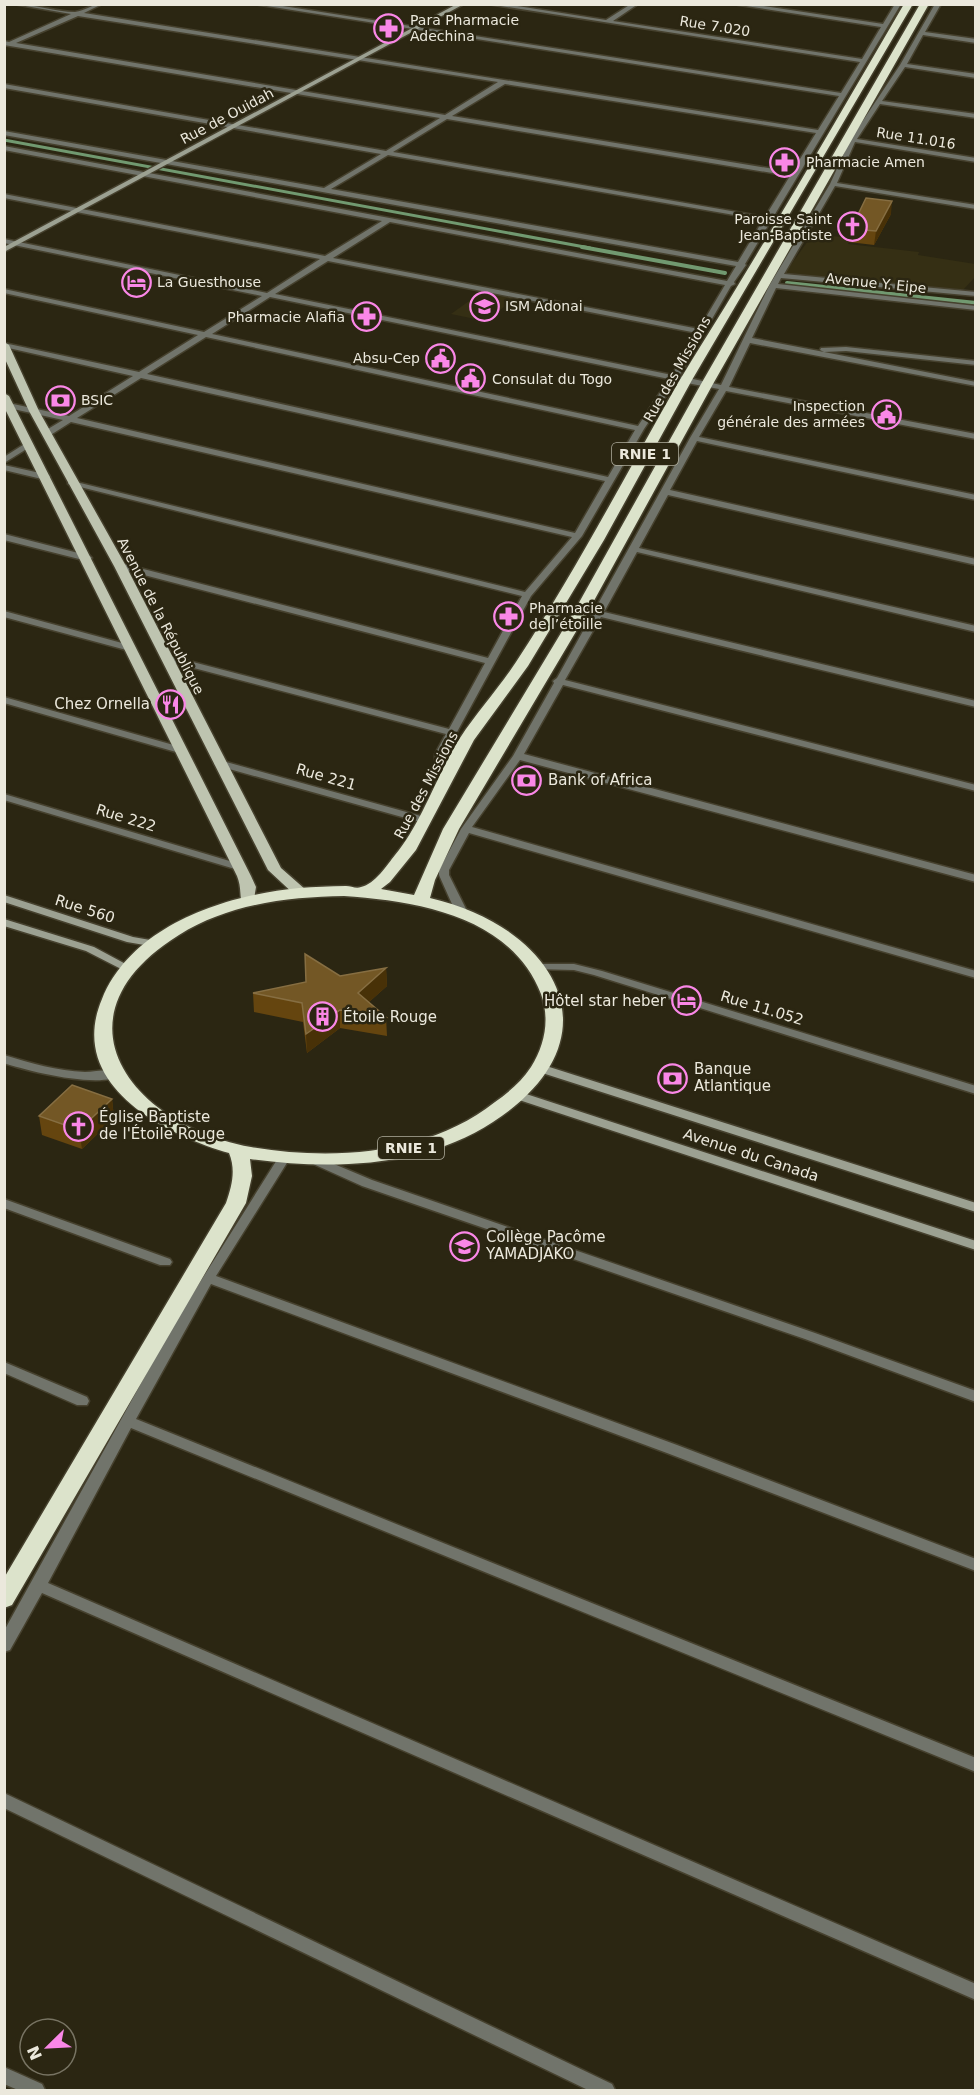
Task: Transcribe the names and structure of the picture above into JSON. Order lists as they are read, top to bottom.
{
  "streets": {
    "highway": ["Rue des Missions", "RNIE 1"],
    "main road": [
      "Rue de Ouidah",
      "Avenue de la République",
      "Rue 560",
      "Avenue du Canada"
    ],
    "street": [
      "Rue 7.020",
      "Rue 11.016",
      "Avenue Y. Eipe",
      "Rue 221",
      "Rue 222",
      "Rue 11.052"
    ]
  },
  "crossings": [
    ["Rue des Missions", "RNIE 1"],
    ["Rue des Missions", "Rue 221"],
    ["RNIE 1", "Avenue de la République"],
    ["RNIE 1", "Rue 560"],
    ["RNIE 1", "Rue 11.052"],
    ["RNIE 1", "Avenue du Canada"],
    ["Avenue de la République", "Rue 221"]
  ],
  "places": {
    "pharmacy": [
      "Para Pharmacie Adechina",
      "Pharmacie Amen",
      "Pharmacie Alafia",
      "Pharmacie de l’étoille"
    ],
    "church": ["Paroisse Saint Jean-Baptiste", "Église Baptiste de l'Étoile Rouge"],
    "hotel": ["La Guesthouse", "Hôtel star heber"],
    "school or university": ["ISM Adonai", "Collège Pacôme YAMADJAKO"],
    "public building": ["Absu-Cep", "Consulat du Togo", "Inspection générale des armées"],
    "bank": ["BSIC", "Bank of Africa", "Banque Atlantique"],
    "restaurant": ["Chez Ornella"],
    "building": ["Étoile Rouge"]
  },
  "north": "bottom left"
}
